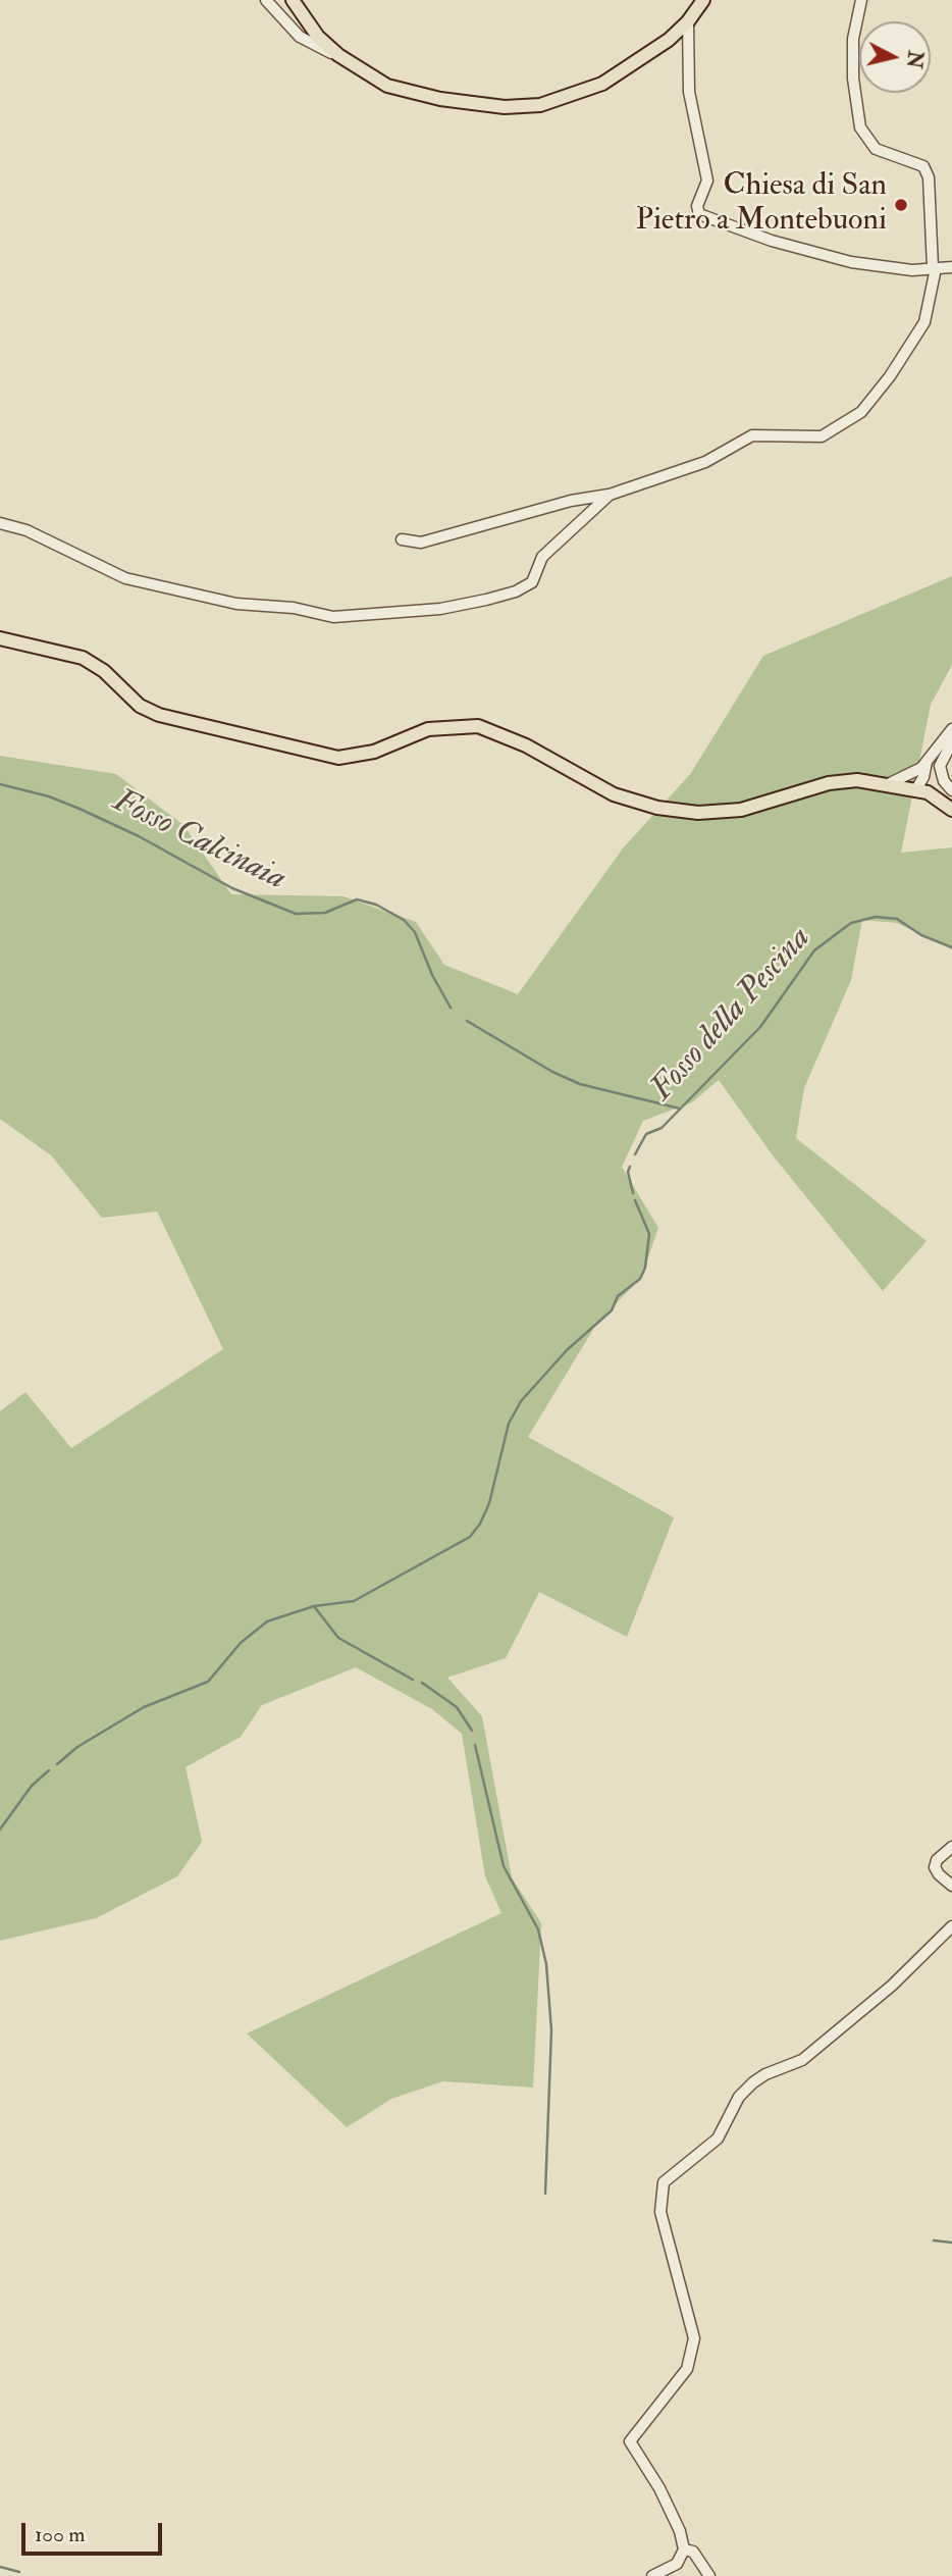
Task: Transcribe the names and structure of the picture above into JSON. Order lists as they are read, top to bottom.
{
  "water": ["Fosso Calcinaia", "Fosso della Pescina"],
  "places": ["Chiesa di San Pietro a Montebuoni"],
  "scale_bar": "100 m",
  "north": "right"
}
